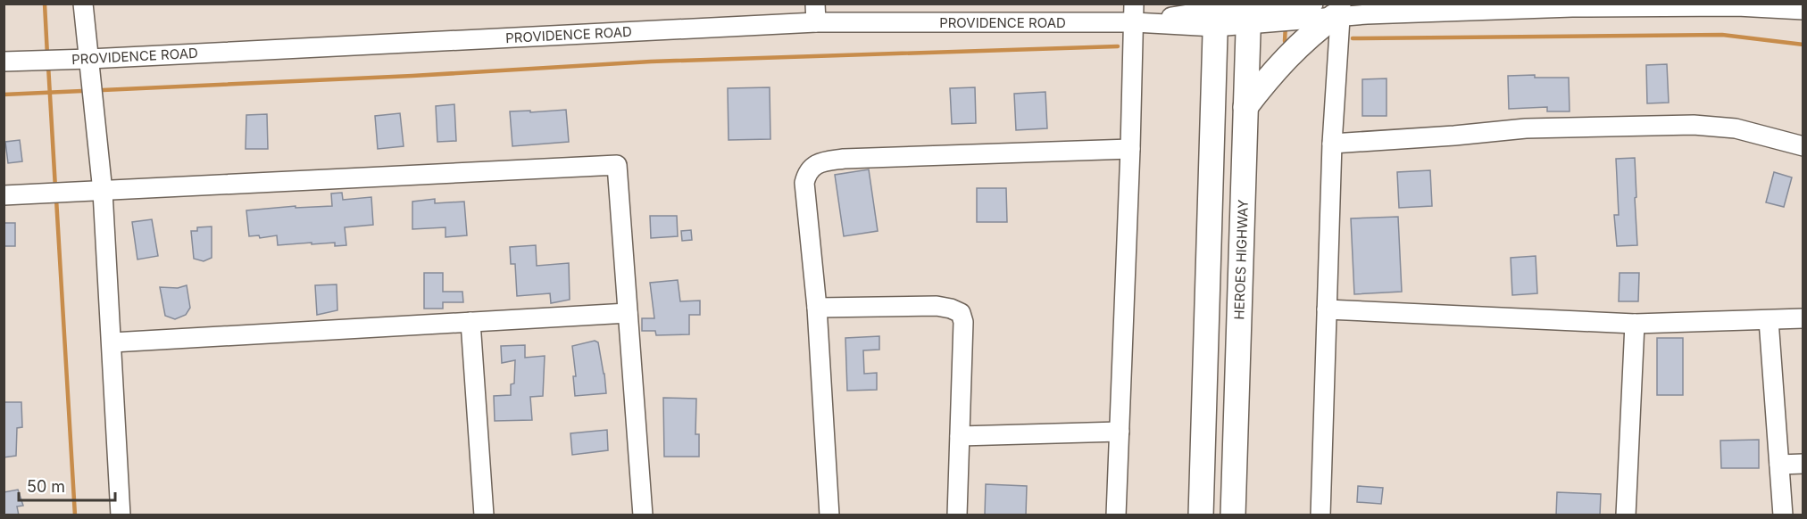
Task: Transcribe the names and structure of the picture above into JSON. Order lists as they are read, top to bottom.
{
  "streets": {
    "main road": ["HEROES HIGHWAY"],
    "street": ["PROVIDENCE ROAD"]
  },
  "crossings": [
    ["PROVIDENCE ROAD", "HEROES HIGHWAY"]
  ],
  "scale_bar": "50 m"
}
